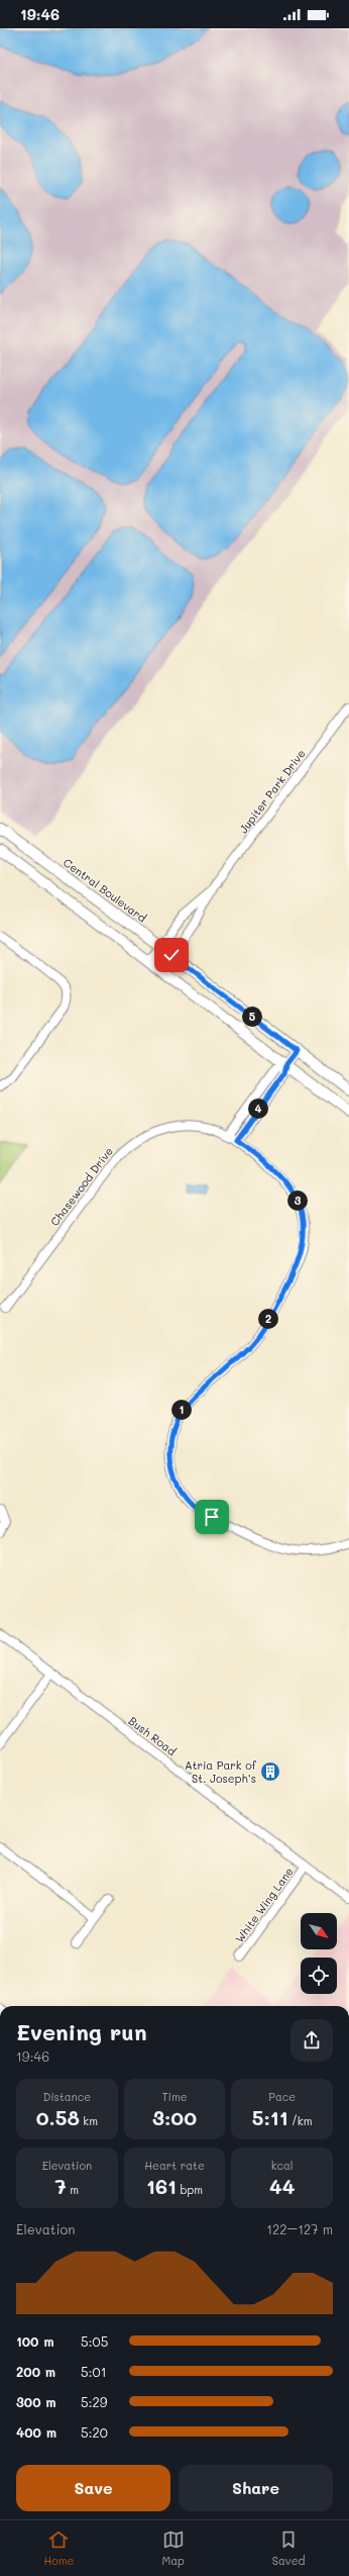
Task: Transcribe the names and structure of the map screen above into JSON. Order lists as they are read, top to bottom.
{
  "streets": {
    "street": [
      "Jupiter Park Drive",
      "Central Boulevard",
      "Chasewood Drive",
      "Bush Road",
      "White Wing Lane"
    ]
  },
  "crossings": [
    ["Jupiter Park Drive", "Central Boulevard"],
    ["Bush Road", "White Wing Lane"]
  ],
  "places": {
    "building": ["Atria Park of St. Joseph’s"]
  },
  "north": "bottom right",
  "page": {
    "status": "19:46",
    "pins": [
      "5",
      "4",
      "3",
      "2",
      "1"
    ],
    "heading": ["Evening run", "19:46"],
    "stats": [
      ["Distance", "0.58 km"],
      ["Time", "3:00"],
      ["Pace", "5:11 /km"],
      ["Elevation", "7 m"],
      ["Heart rate", "161 bpm"],
      ["kcal", "44"]
    ],
    "chart": ["Elevation", "122–127 m"],
    "list": [
      {
        "name": "100 m",
        "note": "5:05"
      },
      {
        "name": "200 m",
        "note": "5:01"
      },
      {
        "name": "300 m",
        "note": "5:29"
      },
      {
        "name": "400 m",
        "note": "5:20"
      }
    ],
    "buttons": ["Save", "Share"],
    "tabs": ["Home", "Map", "Saved"]
  }
}
